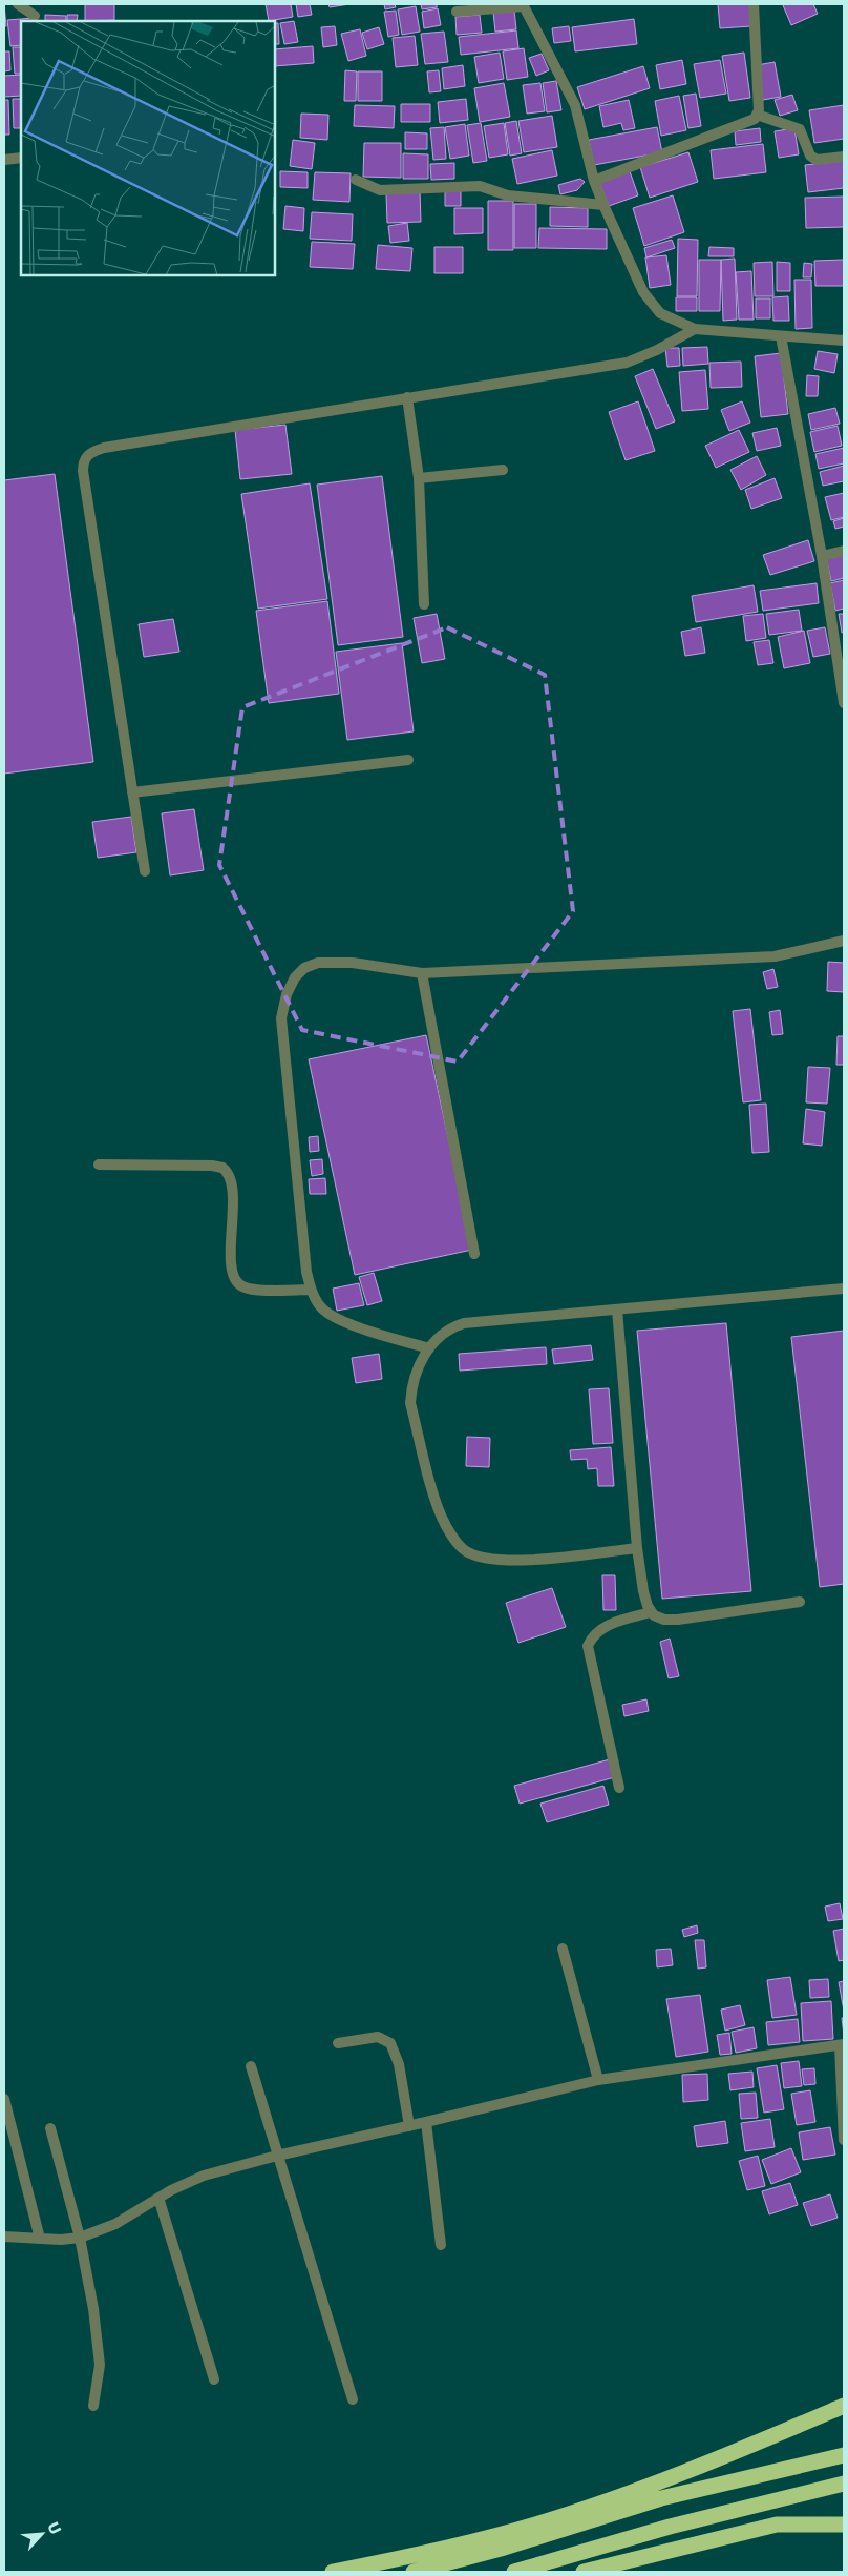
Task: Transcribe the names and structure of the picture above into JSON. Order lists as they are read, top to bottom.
{
  "north": "top right"
}
